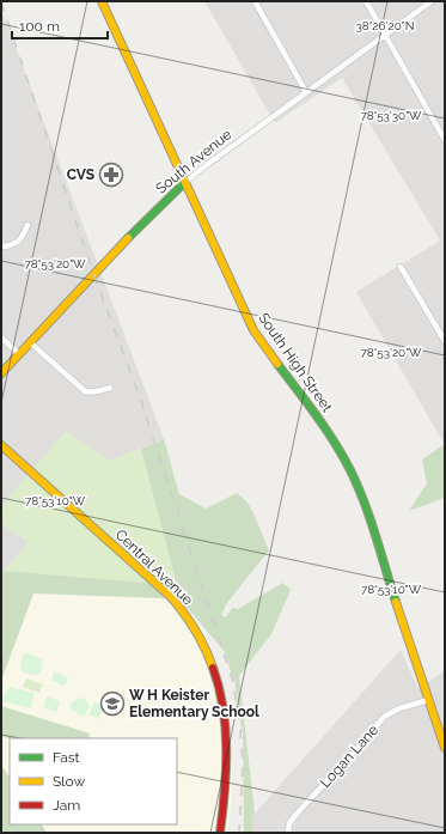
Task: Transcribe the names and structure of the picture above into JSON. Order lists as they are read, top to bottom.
{
  "streets": {
    "main road": ["South Avenue", "South High Street", "Central Avenue"],
    "street": ["Logan Lane"]
  },
  "crossings": [
    ["South Avenue", "South High Street"],
    ["South High Street", "Logan Lane"]
  ],
  "places": {
    "pharmacy": ["CVS"],
    "school or university": ["W H Keister Elementary School"]
  },
  "legend": ["Fast", "Slow", "Jam"],
  "scale_bar": "100 m",
  "coordinates": [
    "38°26'20\"N",
    "78°53'30\"W",
    "78°53'20\"W",
    "78°53'10\"W"
  ]
}
